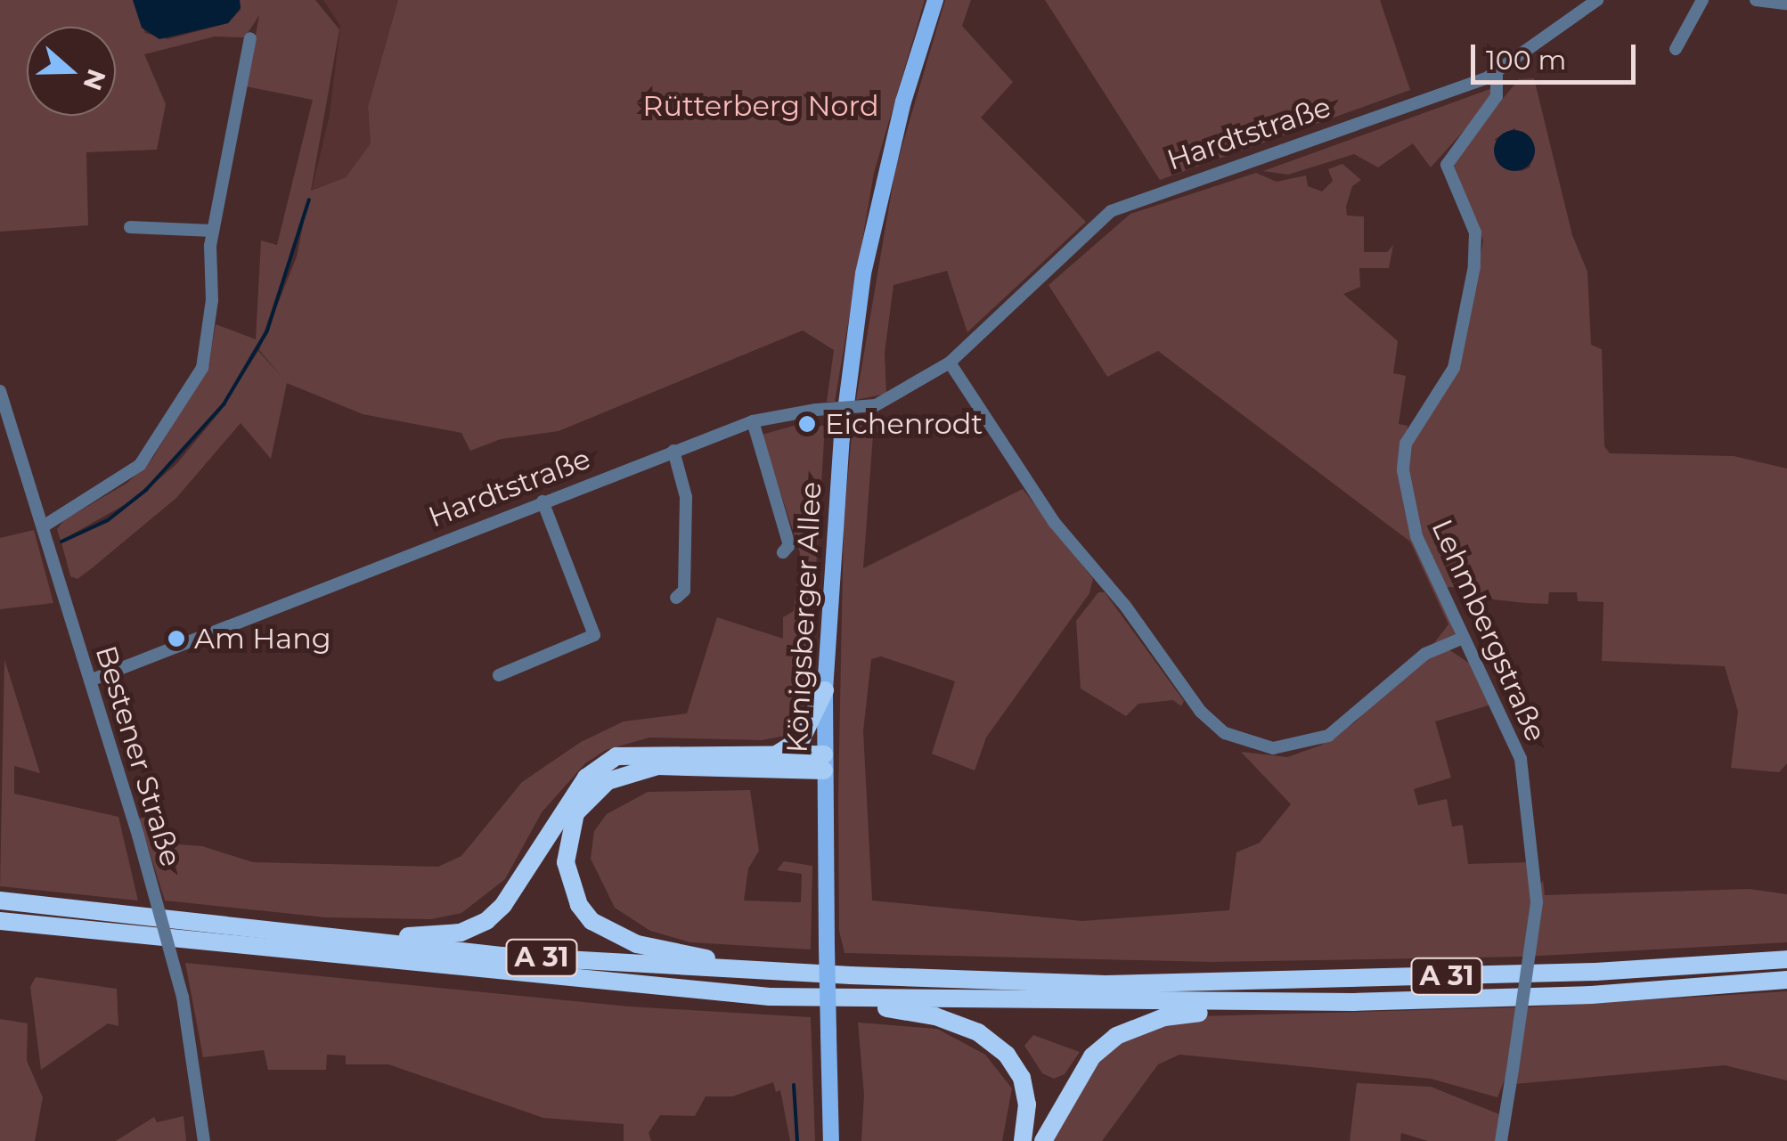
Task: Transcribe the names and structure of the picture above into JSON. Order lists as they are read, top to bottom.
{
  "streets": {
    "highway": ["A 31"],
    "main road": ["Königsberger Allee"],
    "street": ["Hardtstraße", "Lehmbergstraße", "Bestener Straße"]
  },
  "crossings": [
    ["Hardtstraße", "Lehmbergstraße"],
    ["Hardtstraße", "Bestener Straße"]
  ],
  "parks": ["Rütterberg Nord"],
  "places": ["Eichenrodt", "Am Hang"],
  "scale_bar": "100 m",
  "north": "right"
}
